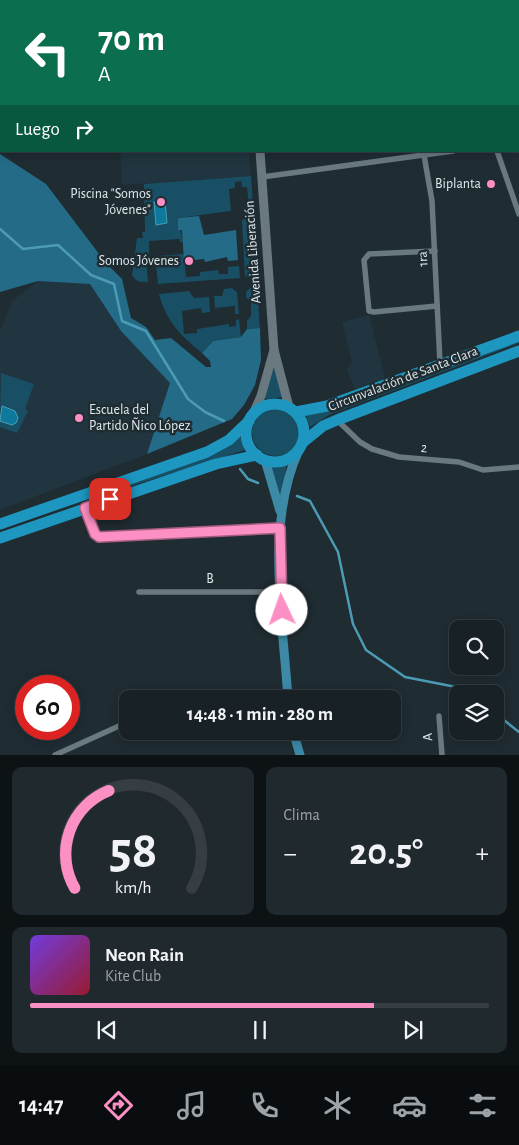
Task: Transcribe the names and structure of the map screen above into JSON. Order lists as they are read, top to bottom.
{
  "streets": {
    "highway": ["Circunvalación de Santa Clara"],
    "main road": ["Avenida Liberación"],
    "street": [
      "1ra",
      "2",
      "B",
      "A"
    ]
  },
  "crossings": [
    ["Avenida Liberación", "Circunvalación de Santa Clara"],
    ["1ra", "Circunvalación de Santa Clara"],
    ["Circunvalación de Santa Clara", "2"]
  ],
  "places": [
    "Biplanta",
    "Piscina \"Somos Jóvenes\"",
    "Somos Jóvenes",
    "Escuela del Partido Ñico López"
  ],
  "page": {
    "turn": ["70 m", "A"],
    "then": "Luego",
    "limit": "60",
    "trip": "14:48 · 1 min · 280 m",
    "tile": "Clima",
    "heat": ["−", "20.5°", "+"],
    "song": ["Neon Rain", "Kite Club"],
    "tabs": "14:47",
    "gauge": ["58", "km/h"]
  }
}
